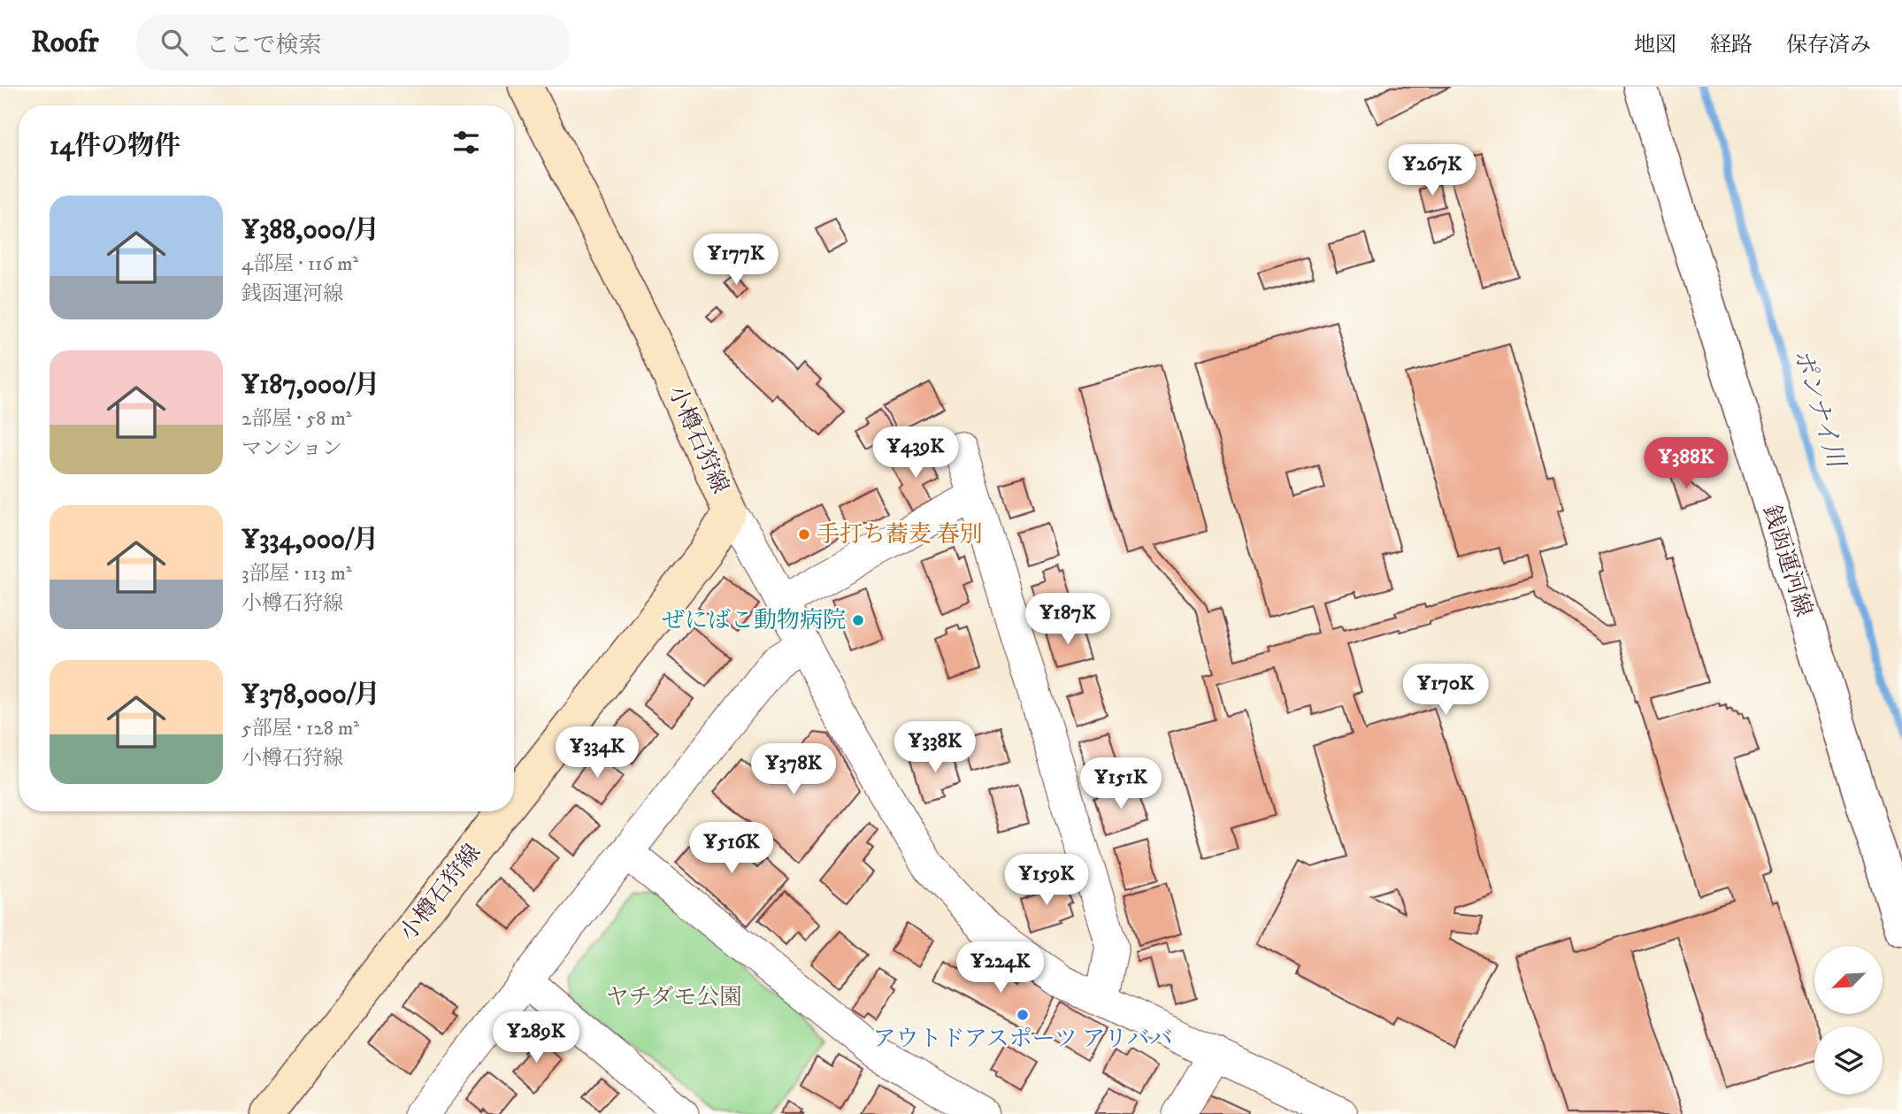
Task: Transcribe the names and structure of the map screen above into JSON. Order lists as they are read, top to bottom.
{
  "streets": {
    "main road": ["小樽石狩線"],
    "street": ["銭函運河線"]
  },
  "water": ["ポンナイ川"],
  "parks": ["ヤチダモ公園"],
  "places": ["手打ち蕎麦 春別", "ぜにばこ動物病院", "アウトドアスポーツ アリババ"],
  "north": "bottom left",
  "page": {
    "header": "Roofr",
    "search": "ここで検索",
    "nav": ["地図", "経路", "保存済み"],
    "heading": "14件の物件",
    "price": [
      "¥267K",
      "¥177K",
      "¥439K",
      "¥388K",
      "¥187K",
      "¥170K",
      "¥338K",
      "¥334K",
      "¥378K",
      "¥151K",
      "¥516K",
      "¥159K",
      "¥224K",
      "¥289K"
    ],
    "list": [
      {
        "name": "¥388,000/月",
        "note": "4部屋 · 116 m² · 銭函運河線"
      },
      {
        "name": "¥187,000/月",
        "note": "2部屋 · 58 m² · マンション"
      },
      {
        "name": "¥334,000/月",
        "note": "3部屋 · 113 m² · 小樽石狩線"
      },
      {
        "name": "¥378,000/月",
        "note": "5部屋 · 128 m² · 小樽石狩線"
      }
    ]
  }
}
